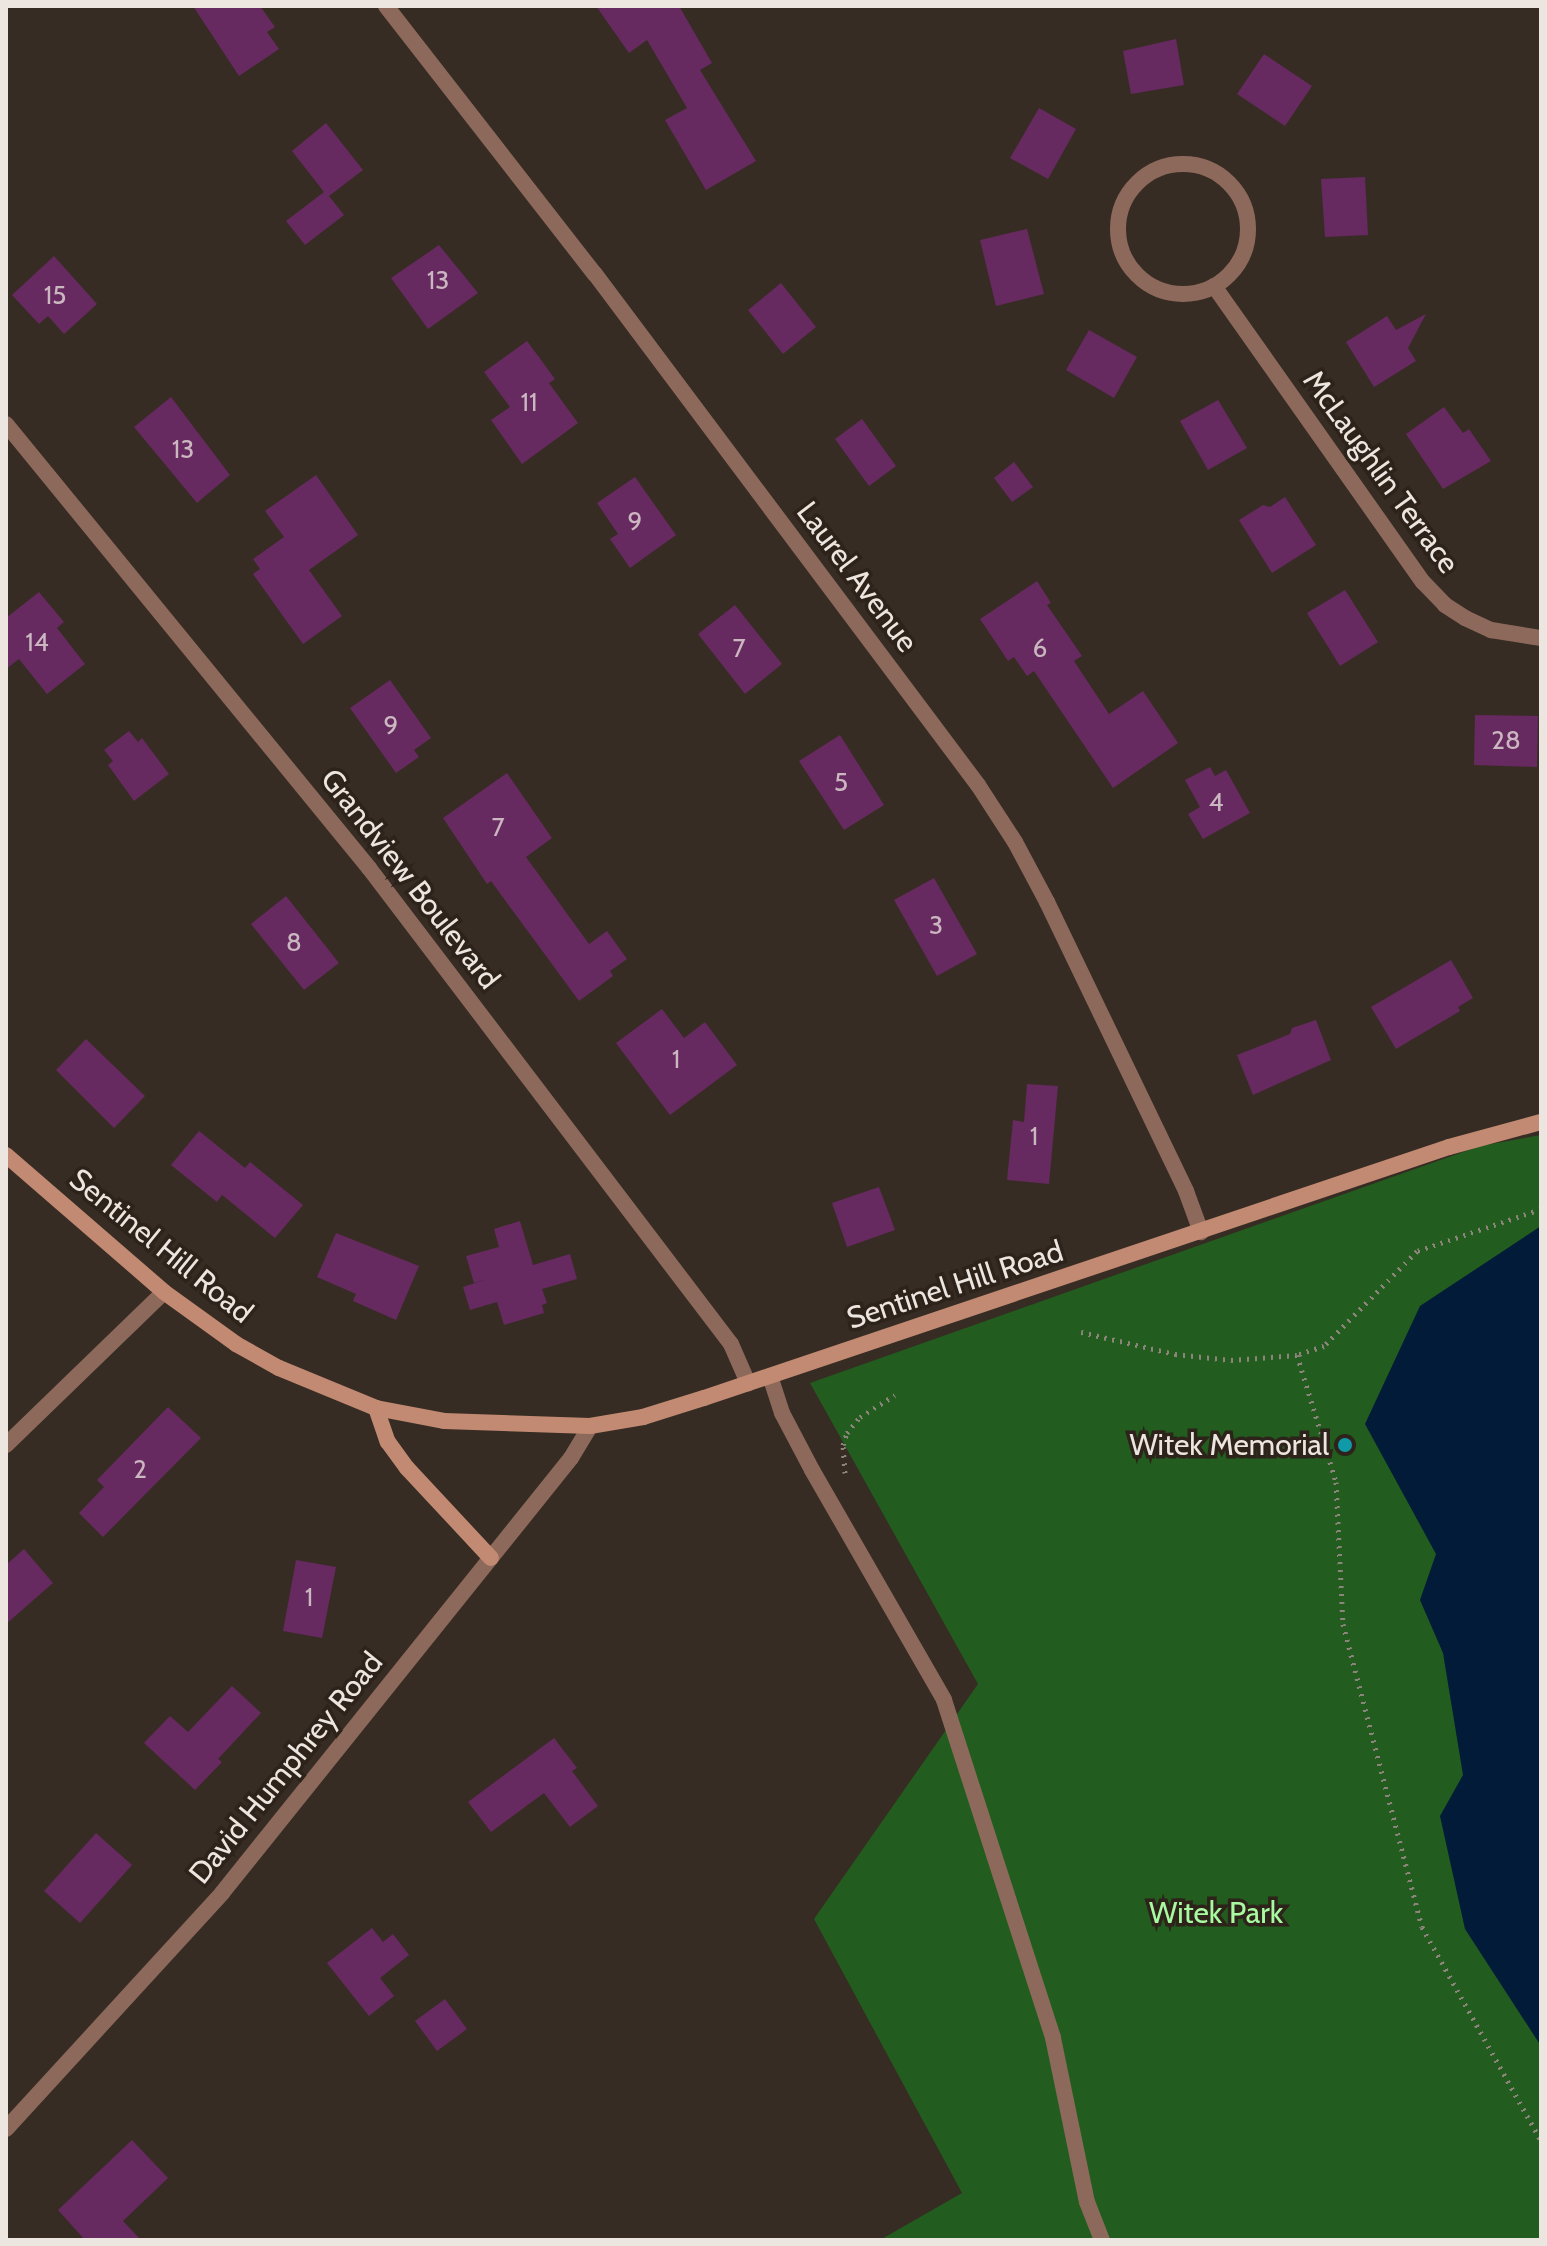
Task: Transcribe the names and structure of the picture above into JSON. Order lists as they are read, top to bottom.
{
  "streets": {
    "main road": ["Sentinel Hill Road"],
    "street": [
      "McLaughlin Terrace",
      "Laurel Avenue",
      "Grandview Boulevard",
      "David Humphrey Road"
    ]
  },
  "crossings": [
    ["Laurel Avenue", "Sentinel Hill Road"],
    ["Grandview Boulevard", "Sentinel Hill Road"],
    ["Sentinel Hill Road", "David Humphrey Road"]
  ],
  "parks": ["Witek Park"],
  "places": ["Witek Memorial"],
  "house_numbers": [
    "13",
    "15",
    "11",
    "13",
    "9",
    "14",
    "7",
    "6",
    "9",
    "28",
    "5",
    "4",
    "7",
    "3",
    "8",
    "1",
    "1",
    "2",
    "1"
  ]
}
